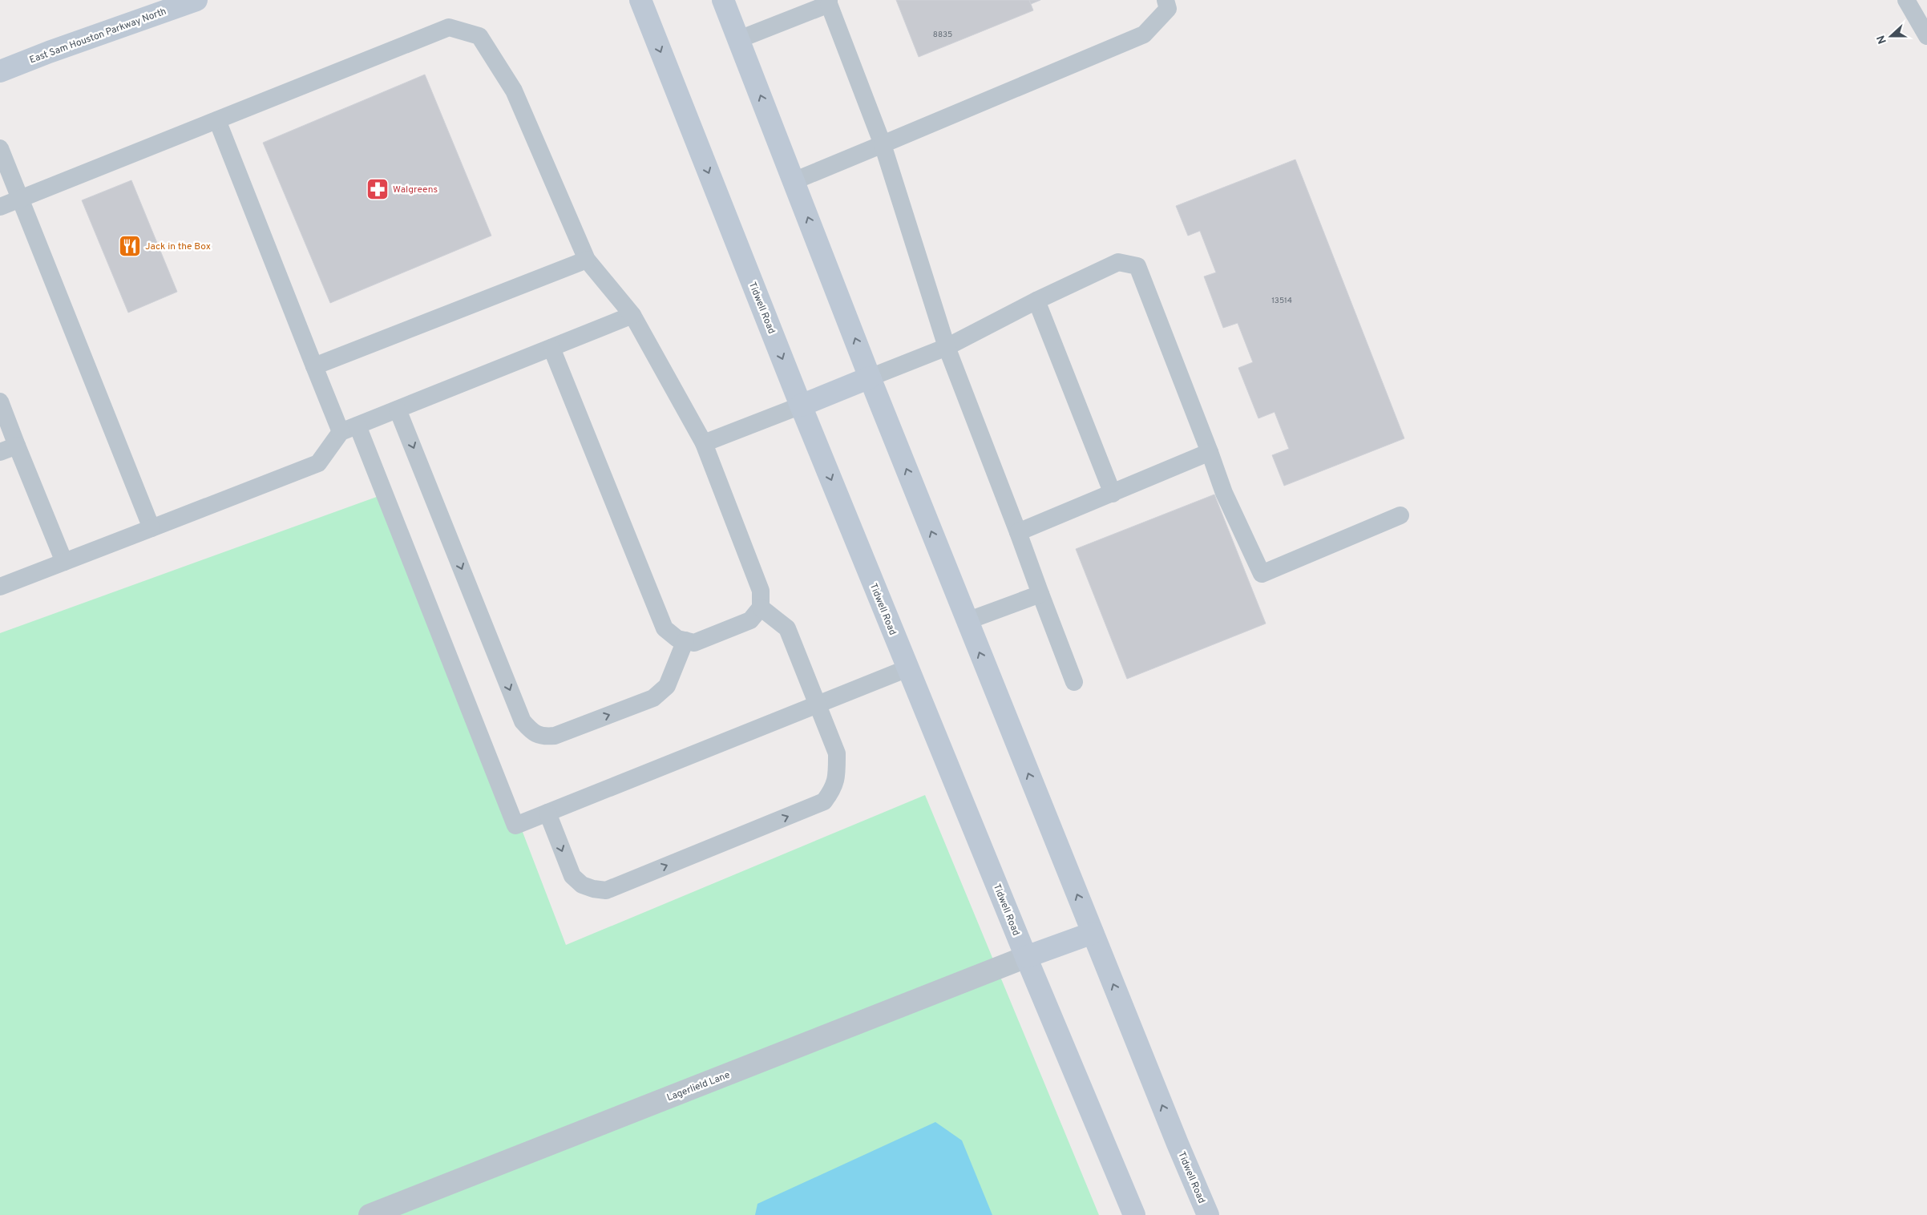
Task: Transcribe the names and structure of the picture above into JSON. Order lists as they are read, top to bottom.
{
  "streets": {
    "main road": ["East Sam Houston Parkway North", "Tidwell Road"],
    "street": ["Lagerlield Lane"]
  },
  "crossings": [
    ["Tidwell Road", "Lagerlield Lane"]
  ],
  "places": {
    "pharmacy": ["Walgreens"],
    "restaurant": ["Jack in the Box"]
  },
  "house_numbers": ["8835", "13514"],
  "north": "left"
}
